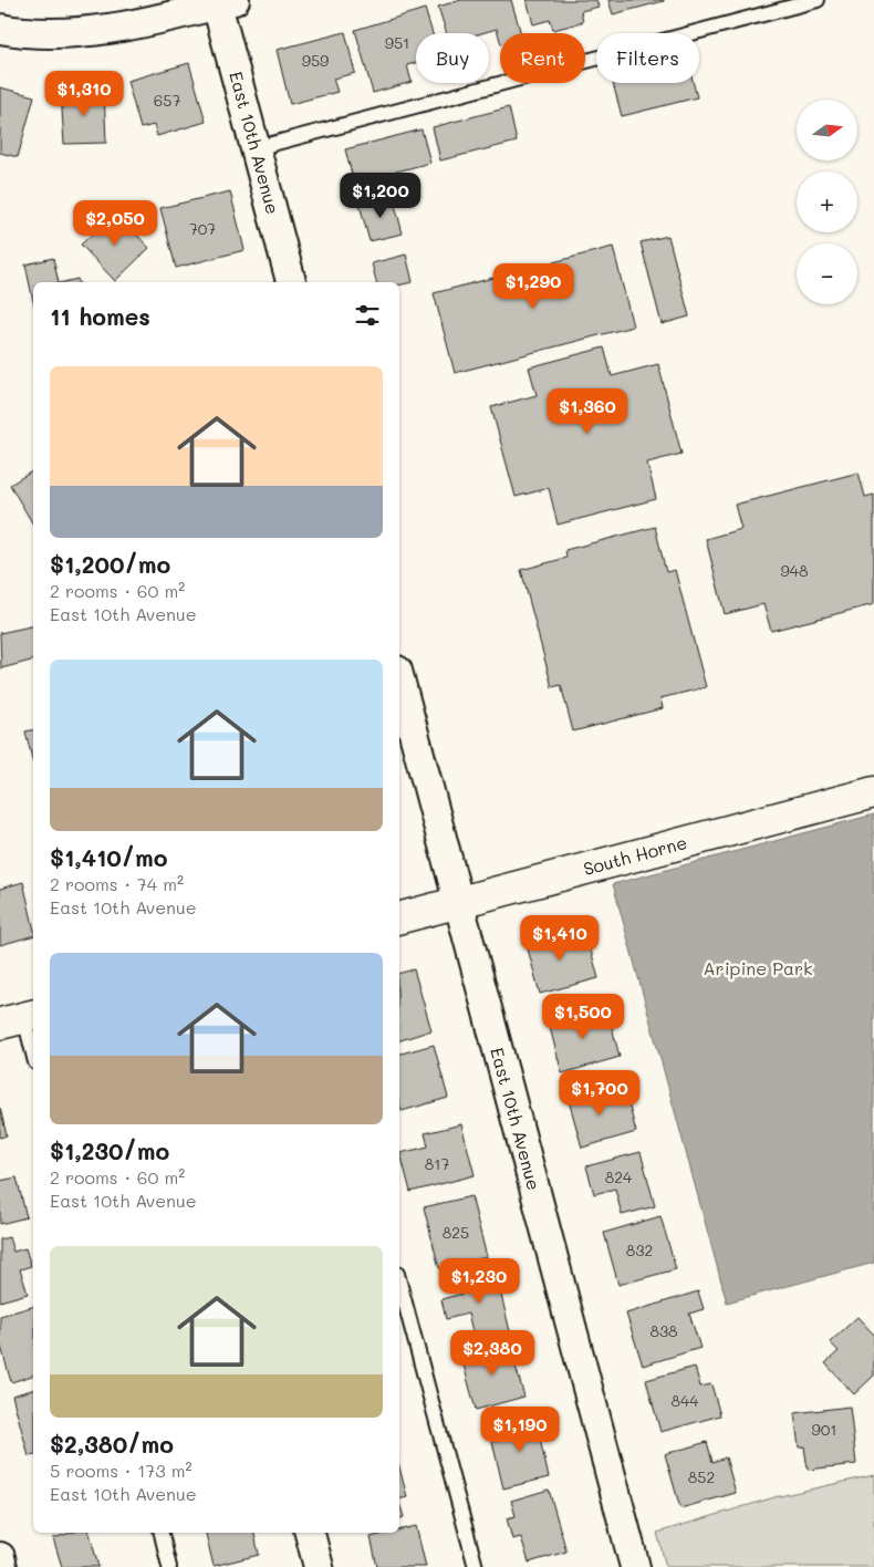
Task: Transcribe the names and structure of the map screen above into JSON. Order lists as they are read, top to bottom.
{
  "streets": {
    "street": ["East 10th Avenue", "South Horne"]
  },
  "crossings": [
    ["East 10th Avenue", "South Horne"]
  ],
  "parks": ["Aripine Park"],
  "house_numbers": [
    "951",
    "959",
    "657",
    "707",
    "948",
    "817",
    "824",
    "825",
    "832",
    "838",
    "844",
    "901",
    "852"
  ],
  "north": "right",
  "page": {
    "chip": ["Buy", "Rent", "Filters"],
    "price": [
      "$1,310",
      "$1,200",
      "$2,050",
      "$1,290",
      "$1,360",
      "$1,410",
      "$1,500",
      "$1,700",
      "$1,230",
      "$2,380",
      "$1,190"
    ],
    "map_buttons": ["+", "−"],
    "heading": "11 homes",
    "list": [
      {
        "name": "$1,200/mo",
        "note": "2 rooms · 60 m² · East 10th Avenue"
      },
      {
        "name": "$1,410/mo",
        "note": "2 rooms · 74 m² · East 10th Avenue"
      },
      {
        "name": "$1,230/mo",
        "note": "2 rooms · 60 m² · East 10th Avenue"
      },
      {
        "name": "$2,380/mo",
        "note": "5 rooms · 173 m² · East 10th Avenue"
      }
    ]
  }
}
